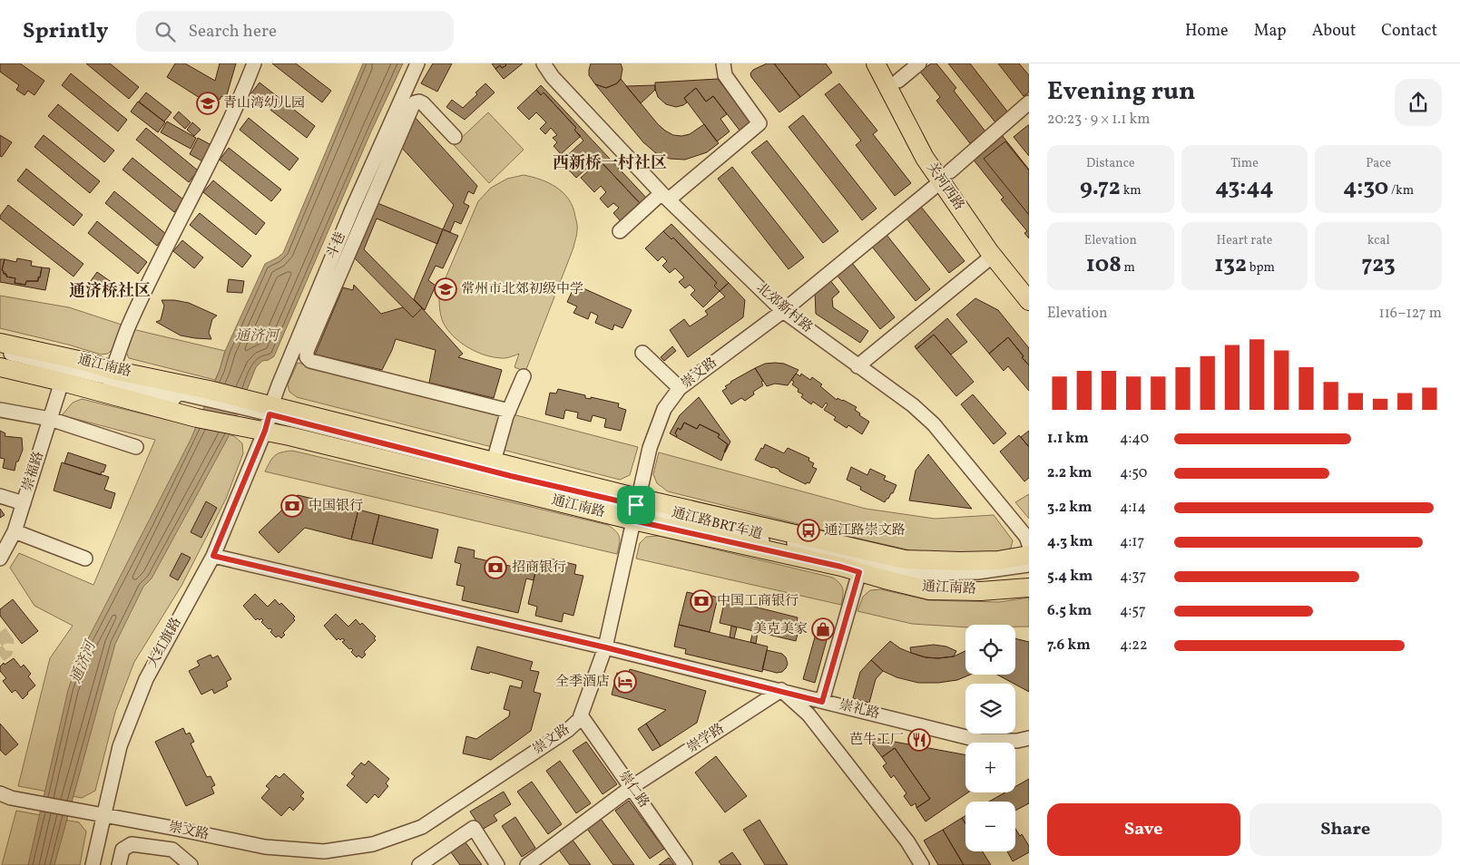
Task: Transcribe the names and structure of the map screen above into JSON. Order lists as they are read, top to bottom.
{
  "streets": {
    "main road": ["关河西路", "通江南路"],
    "street": [
      "斗巷",
      "北郊新村路",
      "崇文路",
      "崇福路",
      "通江路BRT车道",
      "大红旗路",
      "崇礼路",
      "崇学路",
      "崇仁路"
    ]
  },
  "crossings": [
    ["关河西路", "崇文路"],
    ["斗巷", "通江南路"],
    ["斗巷", "大红旗路"],
    ["北郊新村路", "崇文路"],
    ["通江南路", "崇文路"],
    ["通江南路", "崇福路"],
    ["通江南路", "通江路BRT车道"],
    ["通江南路", "大红旗路"],
    ["崇文路", "通江路BRT车道"],
    ["崇文路", "大红旗路"],
    ["崇文路", "崇礼路"],
    ["崇文路", "崇仁路"],
    ["大红旗路", "崇礼路"],
    ["崇礼路", "崇学路"],
    ["崇学路", "崇仁路"]
  ],
  "districts": ["西新桥一村社区", "通济桥社区"],
  "water": ["通济河"],
  "places": {
    "school or university": ["青山湾幼儿园", "常州市北郊初级中学"],
    "bank": ["中国银行", "招商银行", "中国工商银行"],
    "bus stop": ["通江路崇文路"],
    "shop": ["美克美家"],
    "hotel": ["全季酒店"],
    "restaurant": ["芭牛工厂"]
  },
  "page": {
    "header": "Sprintly",
    "search": "Search here",
    "nav": [
      "Home",
      "Map",
      "About",
      "Contact"
    ],
    "heading": ["Evening run", "20:23 · 9 × 1.1 km"],
    "stats": [
      ["Distance", "9.72 km"],
      ["Time", "43:44"],
      ["Pace", "4:30 /km"],
      ["Elevation", "108 m"],
      ["Heart rate", "132 bpm"],
      ["kcal", "723"]
    ],
    "chart": ["Elevation", "116–127 m"],
    "list": [
      {
        "name": "1.1 km",
        "note": "4:40"
      },
      {
        "name": "2.2 km",
        "note": "4:50"
      },
      {
        "name": "3.2 km",
        "note": "4:14"
      },
      {
        "name": "4.3 km",
        "note": "4:17"
      },
      {
        "name": "5.4 km",
        "note": "4:37"
      },
      {
        "name": "6.5 km",
        "note": "4:57"
      },
      {
        "name": "7.6 km",
        "note": "4:22"
      }
    ],
    "map_buttons": ["+", "−"],
    "buttons": ["Save", "Share"]
  }
}
